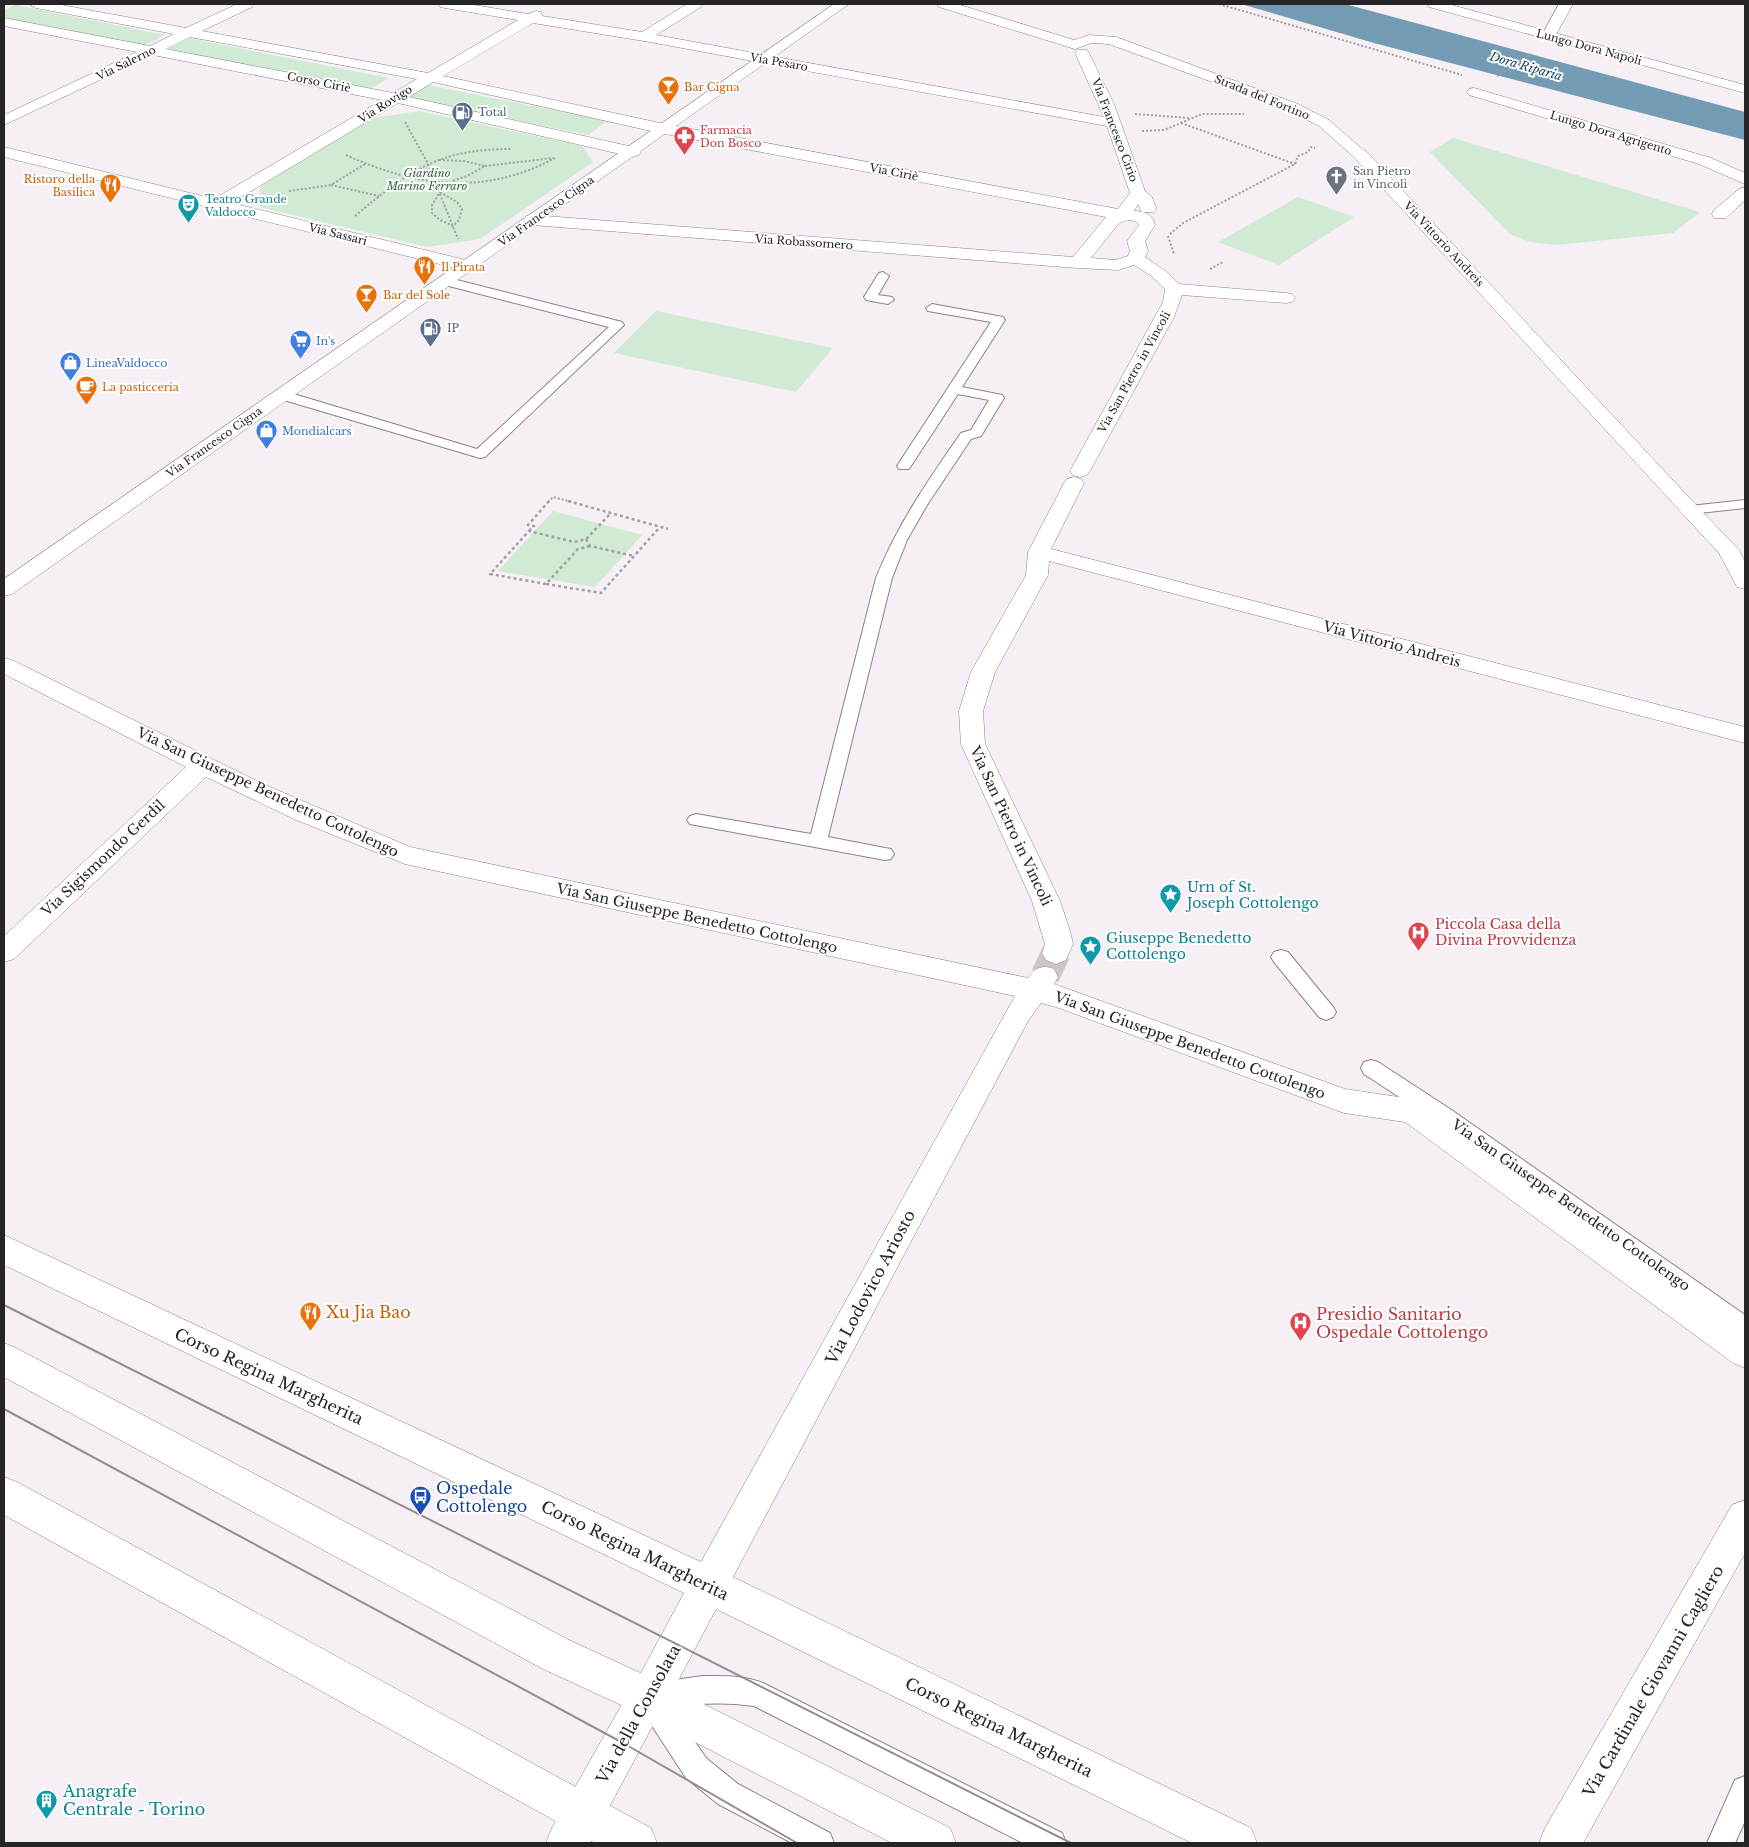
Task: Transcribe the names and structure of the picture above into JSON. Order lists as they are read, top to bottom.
{
  "streets": {
    "street": [
      "Lungo Dora Napoli",
      "Via Pesaro",
      "Via Salerno",
      "Corso Ciriè",
      "Strada del Fortino",
      "Via Rovigo",
      "Via Francesco Cirio",
      "Lungo Dora Agrigento",
      "Via Ciriè",
      "Via Francesco Cigna",
      "Via Sassari",
      "Via Robassomero",
      "Via Vittorio Andreis",
      "Via San Pietro in Vincoli",
      "Via San Giuseppe Benedetto Cottolengo",
      "Via Sigismondo Gerdil",
      "Via Lodovico Ariosto",
      "Corso Regina Margherita",
      "Via Cardinale Giovanni Cagliero",
      "Via della Consolata"
    ]
  },
  "crossings": [
    ["Via Pesaro", "Via Rovigo"],
    ["Via Pesaro", "Via Francesco Cirio"],
    ["Via Pesaro", "Via Francesco Cigna"],
    ["Via Salerno", "Corso Ciriè"],
    ["Corso Ciriè", "Via Rovigo"],
    ["Corso Ciriè", "Via Ciriè"],
    ["Corso Ciriè", "Via Francesco Cigna"],
    ["Strada del Fortino", "Via Francesco Cirio"],
    ["Strada del Fortino", "Via Vittorio Andreis"],
    ["Via Rovigo", "Via Sassari"],
    ["Via Francesco Cirio", "Via Ciriè"],
    ["Via Francesco Cirio", "Via Robassomero"],
    ["Via Ciriè", "Via Francesco Cigna"],
    ["Via Francesco Cigna", "Via Sassari"],
    ["Via Francesco Cigna", "Via Robassomero"],
    ["Via Vittorio Andreis", "Via San Pietro in Vincoli"],
    ["Via San Pietro in Vincoli", "Via San Giuseppe Benedetto Cottolengo"],
    ["Via San Pietro in Vincoli", "Via Lodovico Ariosto"],
    ["Via San Giuseppe Benedetto Cottolengo", "Via Sigismondo Gerdil"],
    ["Via San Giuseppe Benedetto Cottolengo", "Via Lodovico Ariosto"],
    ["Via Lodovico Ariosto", "Corso Regina Margherita"],
    ["Via Lodovico Ariosto", "Via della Consolata"],
    ["Corso Regina Margherita", "Via della Consolata"]
  ],
  "water": ["Dora Riparia"],
  "parks": ["Giardino Marino Ferraro"],
  "places": {
    "bar": ["Bar Cigna", "Bar del Sole"],
    "fuel station": ["Total", "IP"],
    "pharmacy": ["Farmacia Don Bosco"],
    "church": ["San Pietro in Vincoli"],
    "restaurant": ["Ristoro della Basilica", "Il Pirata", "Xu Jia Bao"],
    "theatre": ["Teatro Grande Valdocco"],
    "supermarket": ["In's"],
    "shop": ["LineaValdocco", "Mondialcars"],
    "cafe": ["La pasticceria"],
    "place": ["Urn of St. Joseph Cottolengo", "Giuseppe Benedetto Cottolengo"],
    "hospital": ["Piccola Casa della Divina Provvidenza", "Presidio Sanitario Ospedale Cottolengo"],
    "bus stop": ["Ospedale Cottolengo"],
    "building": ["Anagrafe Centrale - Torino"]
  }
}
